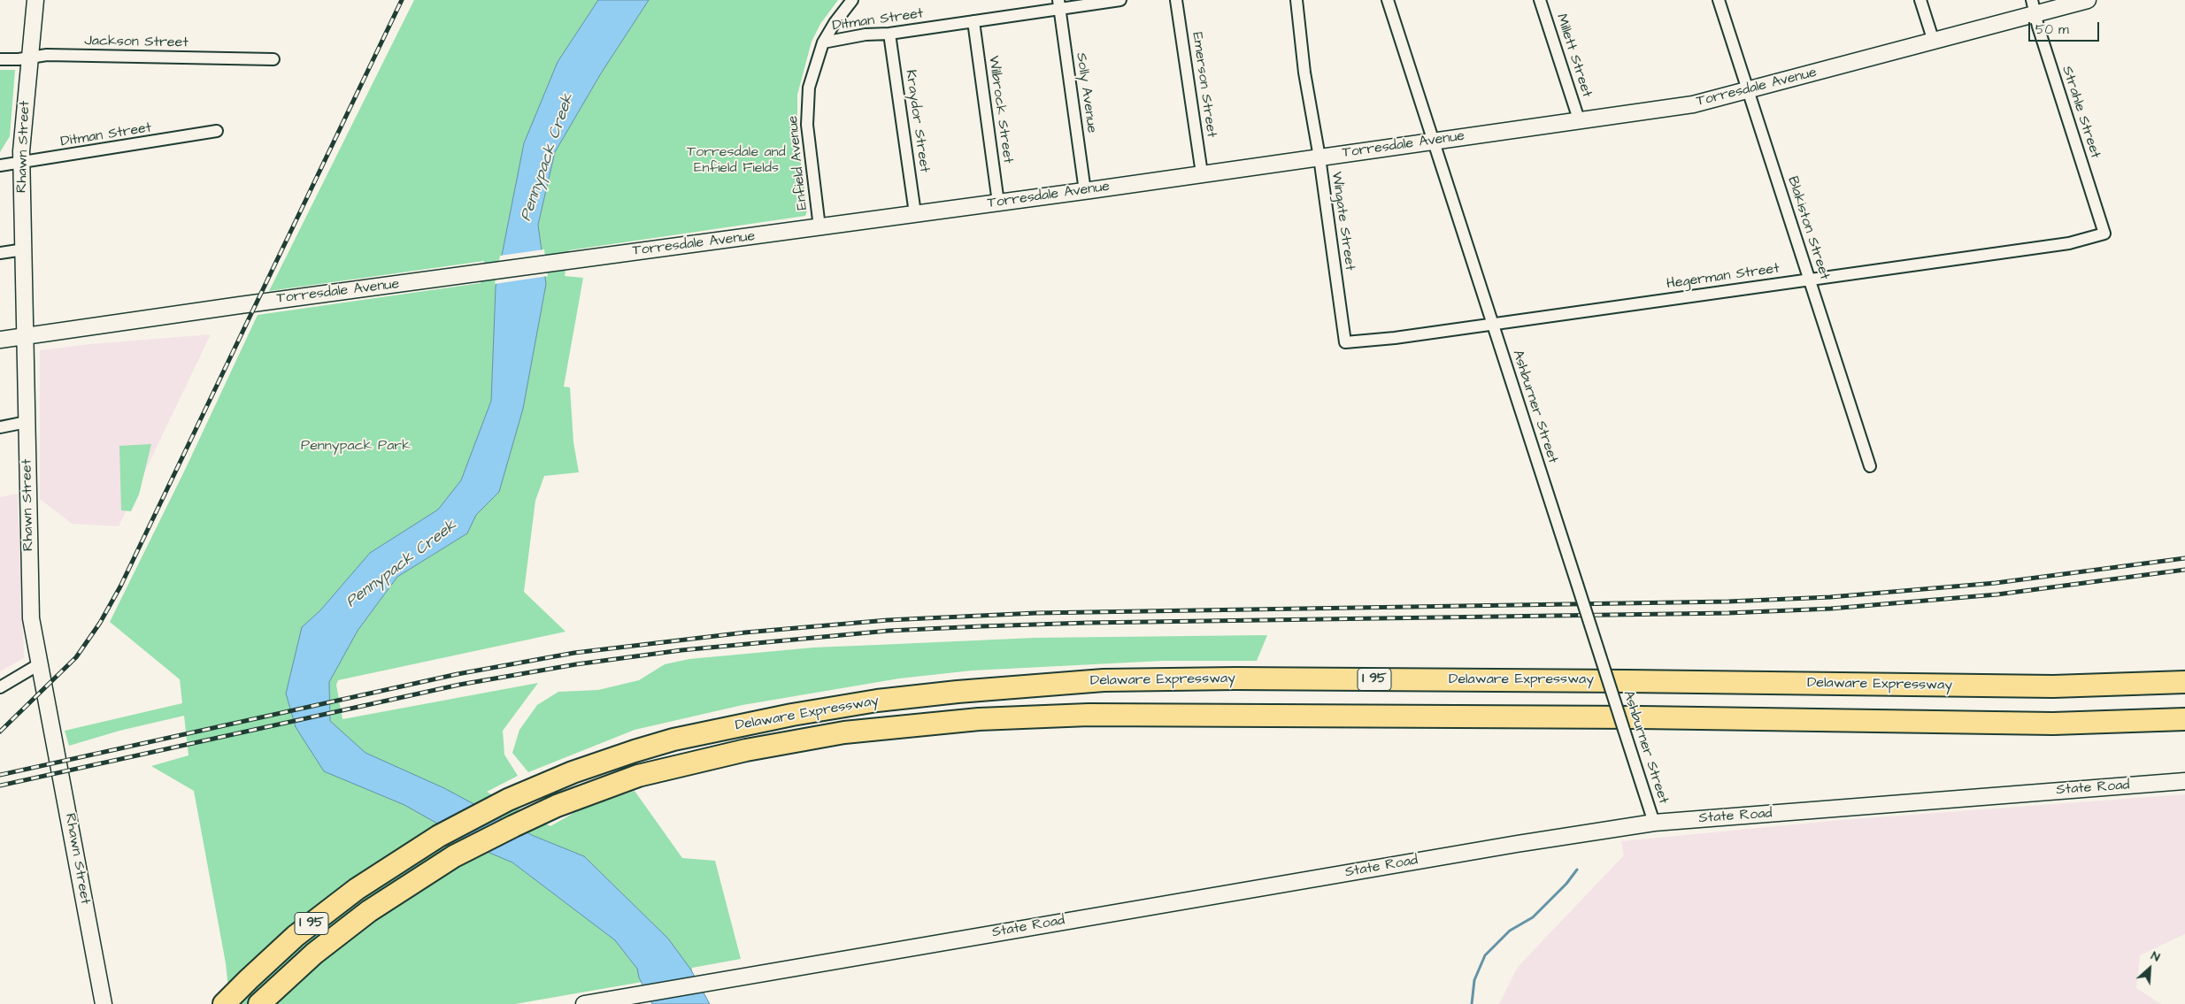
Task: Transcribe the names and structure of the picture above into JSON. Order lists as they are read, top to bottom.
{
  "streets": {
    "highway": ["I 95", "Delaware Expressway"],
    "main road": ["Torresdale Avenue", "Rhawn Street", "State Road"],
    "street": [
      "Ditman Street",
      "Jackson Street",
      "Millett Street",
      "Emerson Street",
      "Solly Avenue",
      "Wilbrock Street",
      "Strahle Street",
      "Kraydor Street",
      "Enfield Avenue",
      "Wingate Street",
      "Blakiston Street",
      "Hegerman Street",
      "Ashburner Street"
    ]
  },
  "crossings": [
    ["Ditman Street", "Solly Avenue"],
    ["Ditman Street", "Wilbrock Street"],
    ["Ditman Street", "Kraydor Street"],
    ["Ditman Street", "Rhawn Street"],
    ["Ditman Street", "Enfield Avenue"],
    ["Jackson Street", "Rhawn Street"],
    ["Millett Street", "Torresdale Avenue"],
    ["Emerson Street", "Torresdale Avenue"],
    ["Torresdale Avenue", "Solly Avenue"],
    ["Torresdale Avenue", "Wilbrock Street"],
    ["Torresdale Avenue", "Strahle Street"],
    ["Torresdale Avenue", "Kraydor Street"],
    ["Torresdale Avenue", "Rhawn Street"],
    ["Torresdale Avenue", "Enfield Avenue"],
    ["Torresdale Avenue", "Wingate Street"],
    ["Torresdale Avenue", "Blakiston Street"],
    ["Torresdale Avenue", "Ashburner Street"],
    ["Strahle Street", "Hegerman Street"],
    ["Wingate Street", "Hegerman Street"],
    ["Blakiston Street", "Hegerman Street"],
    ["Hegerman Street", "Ashburner Street"],
    ["Ashburner Street", "State Road"]
  ],
  "water": ["Pennypack Creek"],
  "parks": ["Torresdale and Enfield Fields", "Pennypack Park"],
  "scale_bar": "50 m",
  "north": "top right"
}
